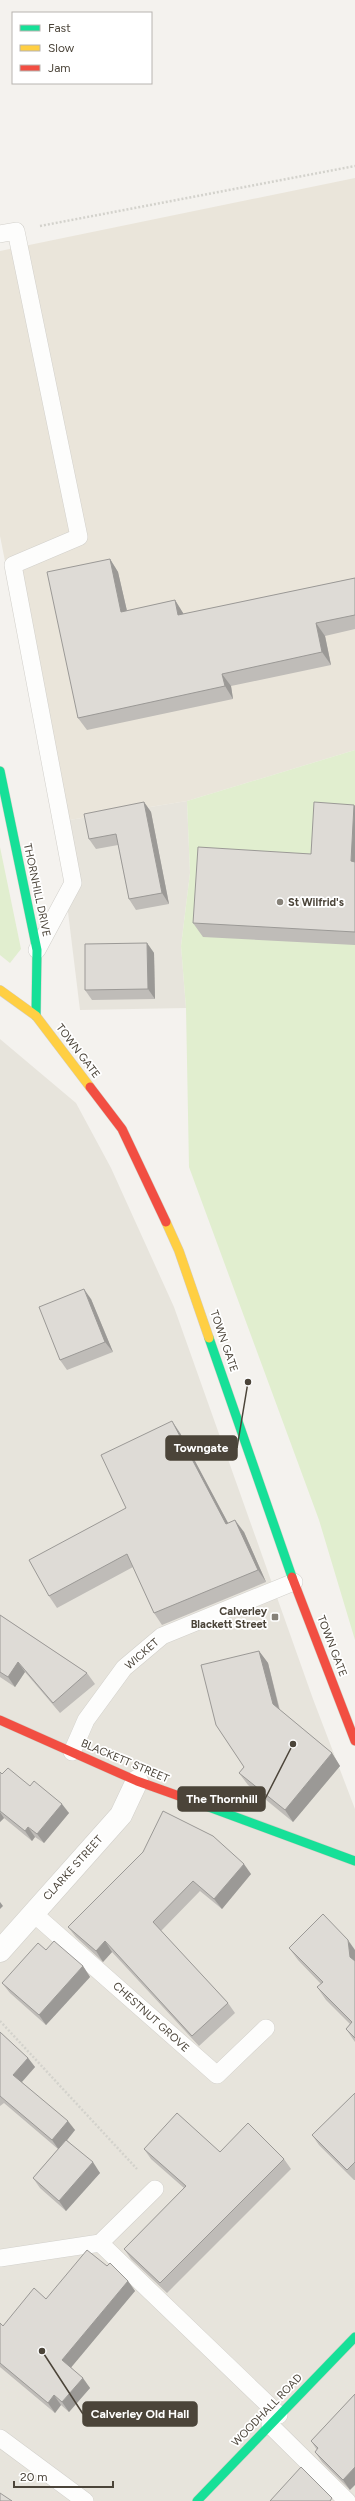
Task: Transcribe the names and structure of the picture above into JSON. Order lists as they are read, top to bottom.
{
  "streets": {
    "street": [
      "THORNHILL DRIVE",
      "TOWN GATE",
      "BLACKETT STREET",
      "CLARKE STREET",
      "WOODHALL ROAD"
    ],
    "lane": ["WICKET", "CHESTNUT GROVE"]
  },
  "crossings": [
    ["THORNHILL DRIVE", "TOWN GATE"],
    ["TOWN GATE", "WICKET"],
    ["WICKET", "BLACKETT STREET"],
    ["BLACKETT STREET", "CLARKE STREET"],
    ["CLARKE STREET", "CHESTNUT GROVE"]
  ],
  "places": {
    "other": [
      "St Wilfrid's",
      "Towngate",
      "The Thornhill",
      "Calverley Old Hall"
    ],
    "transit": ["Calverley Blackett Street"]
  },
  "legend": ["Fast", "Slow", "Jam"],
  "scale_bar": "20 m"
}
